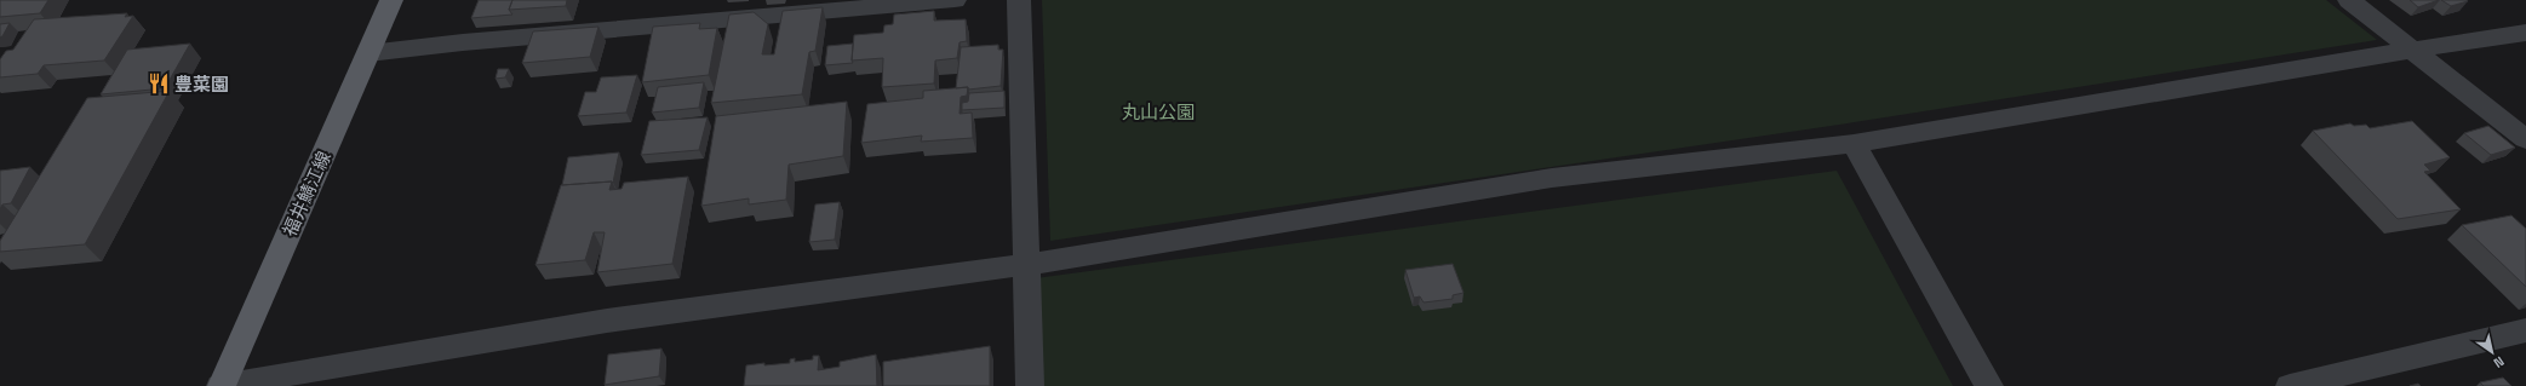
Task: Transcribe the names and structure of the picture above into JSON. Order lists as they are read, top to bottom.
{
  "streets": {
    "main road": ["福井鯖江線"]
  },
  "parks": ["丸山公園"],
  "places": {
    "restaurant": ["豊菜園"]
  },
  "north": "bottom right"
}
